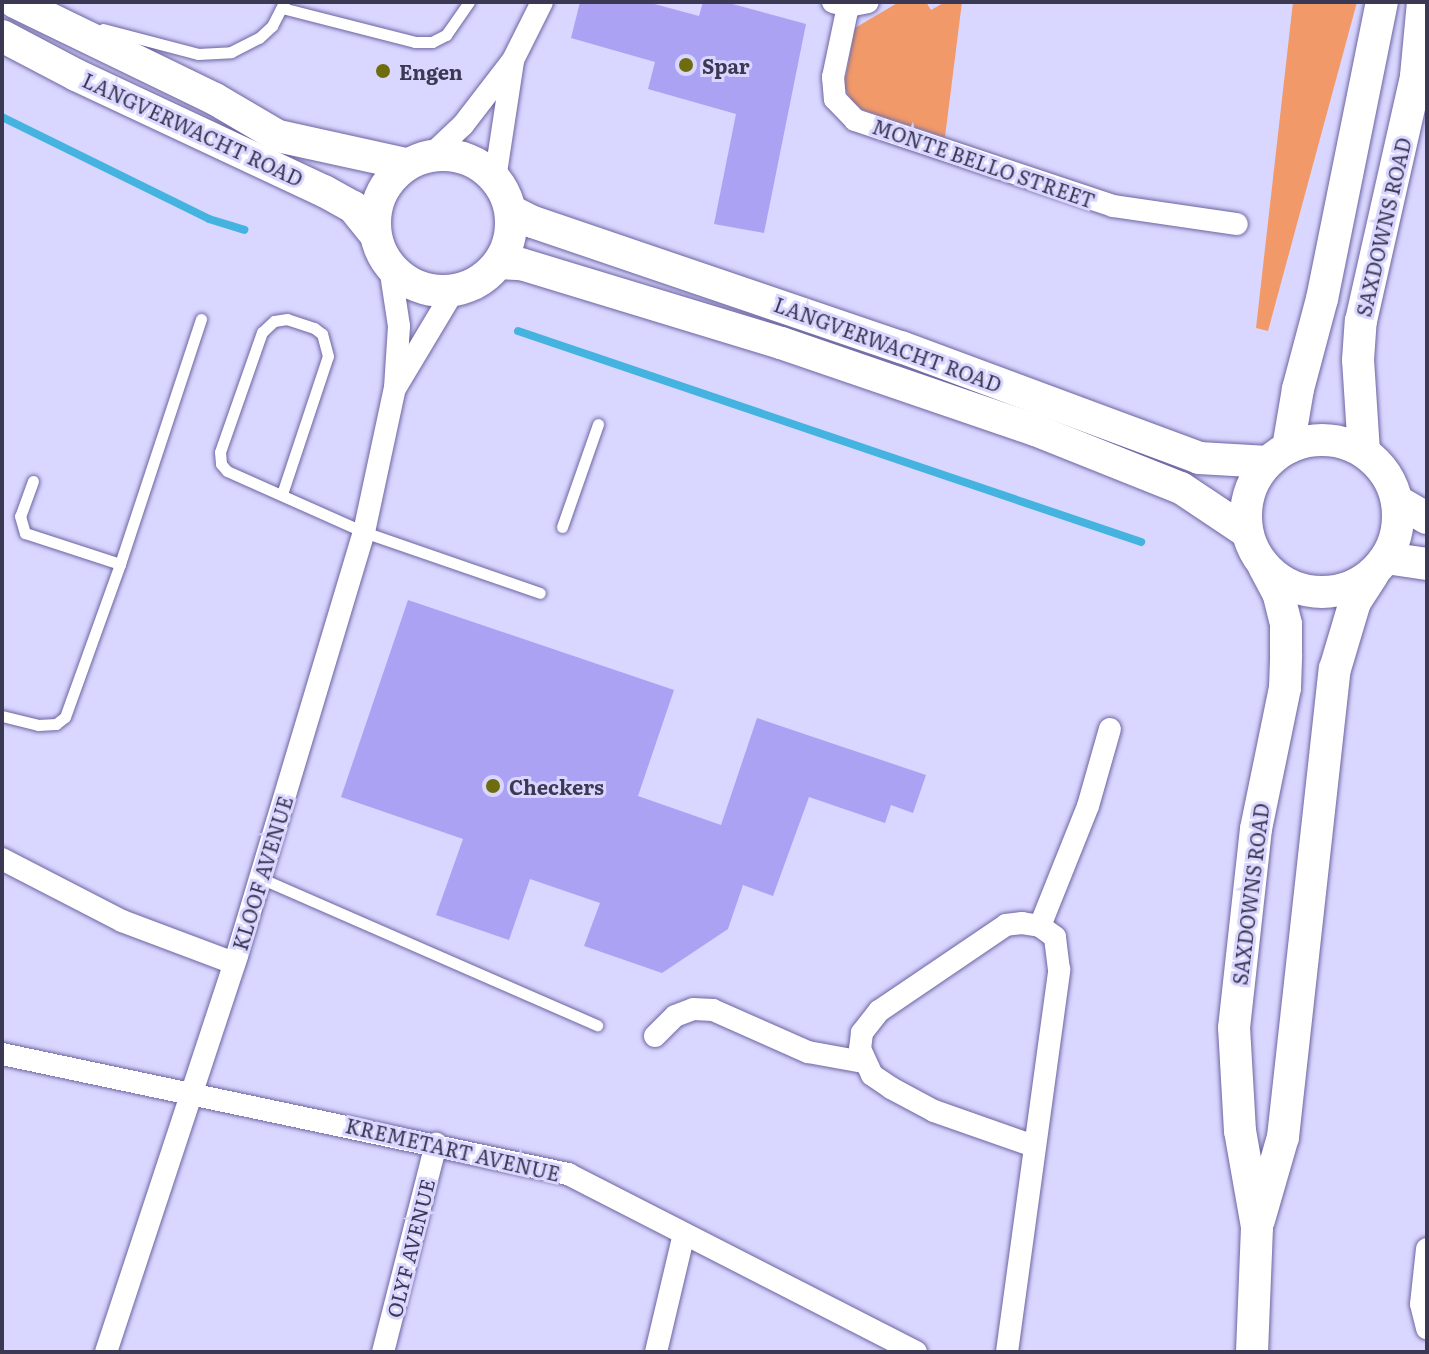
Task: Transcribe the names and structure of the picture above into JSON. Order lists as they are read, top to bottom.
{
  "streets": {
    "street": [
      "LANGVERWACHT ROAD",
      "MONTE BELLO STREET",
      "SAXDOWNS ROAD",
      "KLOOF AVENUE",
      "KREMETART AVENUE",
      "OLYF AVENUE"
    ]
  },
  "crossings": [
    ["LANGVERWACHT ROAD", "SAXDOWNS ROAD"],
    ["LANGVERWACHT ROAD", "KLOOF AVENUE"],
    ["KLOOF AVENUE", "KREMETART AVENUE"],
    ["KREMETART AVENUE", "OLYF AVENUE"]
  ],
  "places": ["Spar", "Engen", "Checkers"]
}
